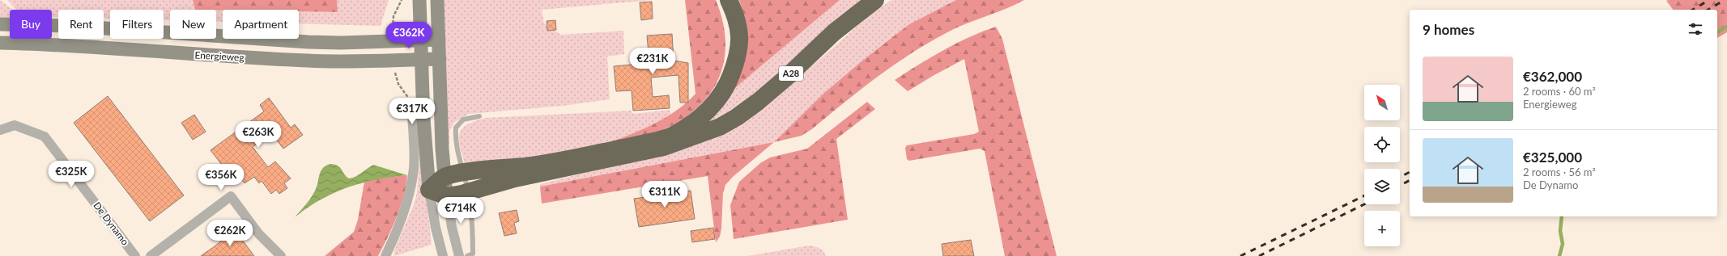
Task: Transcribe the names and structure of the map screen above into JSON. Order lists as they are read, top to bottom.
{
  "streets": {
    "highway": ["A28"],
    "main road": ["Energieweg"],
    "street": ["De Dynamo"]
  },
  "north": "top left",
  "page": {
    "chip": [
      "Buy",
      "Rent",
      "Filters",
      "New",
      "Apartment"
    ],
    "heading": "9 homes",
    "price": [
      "€362K",
      "€231K",
      "€317K",
      "€263K",
      "€325K",
      "€356K",
      "€311K",
      "€714K",
      "€262K"
    ],
    "list": [
      {
        "name": "€362,000",
        "note": "2 rooms · 60 m² · Energieweg"
      },
      {
        "name": "€325,000",
        "note": "2 rooms · 56 m² · De Dynamo"
      }
    ],
    "map_buttons": "+"
  }
}
